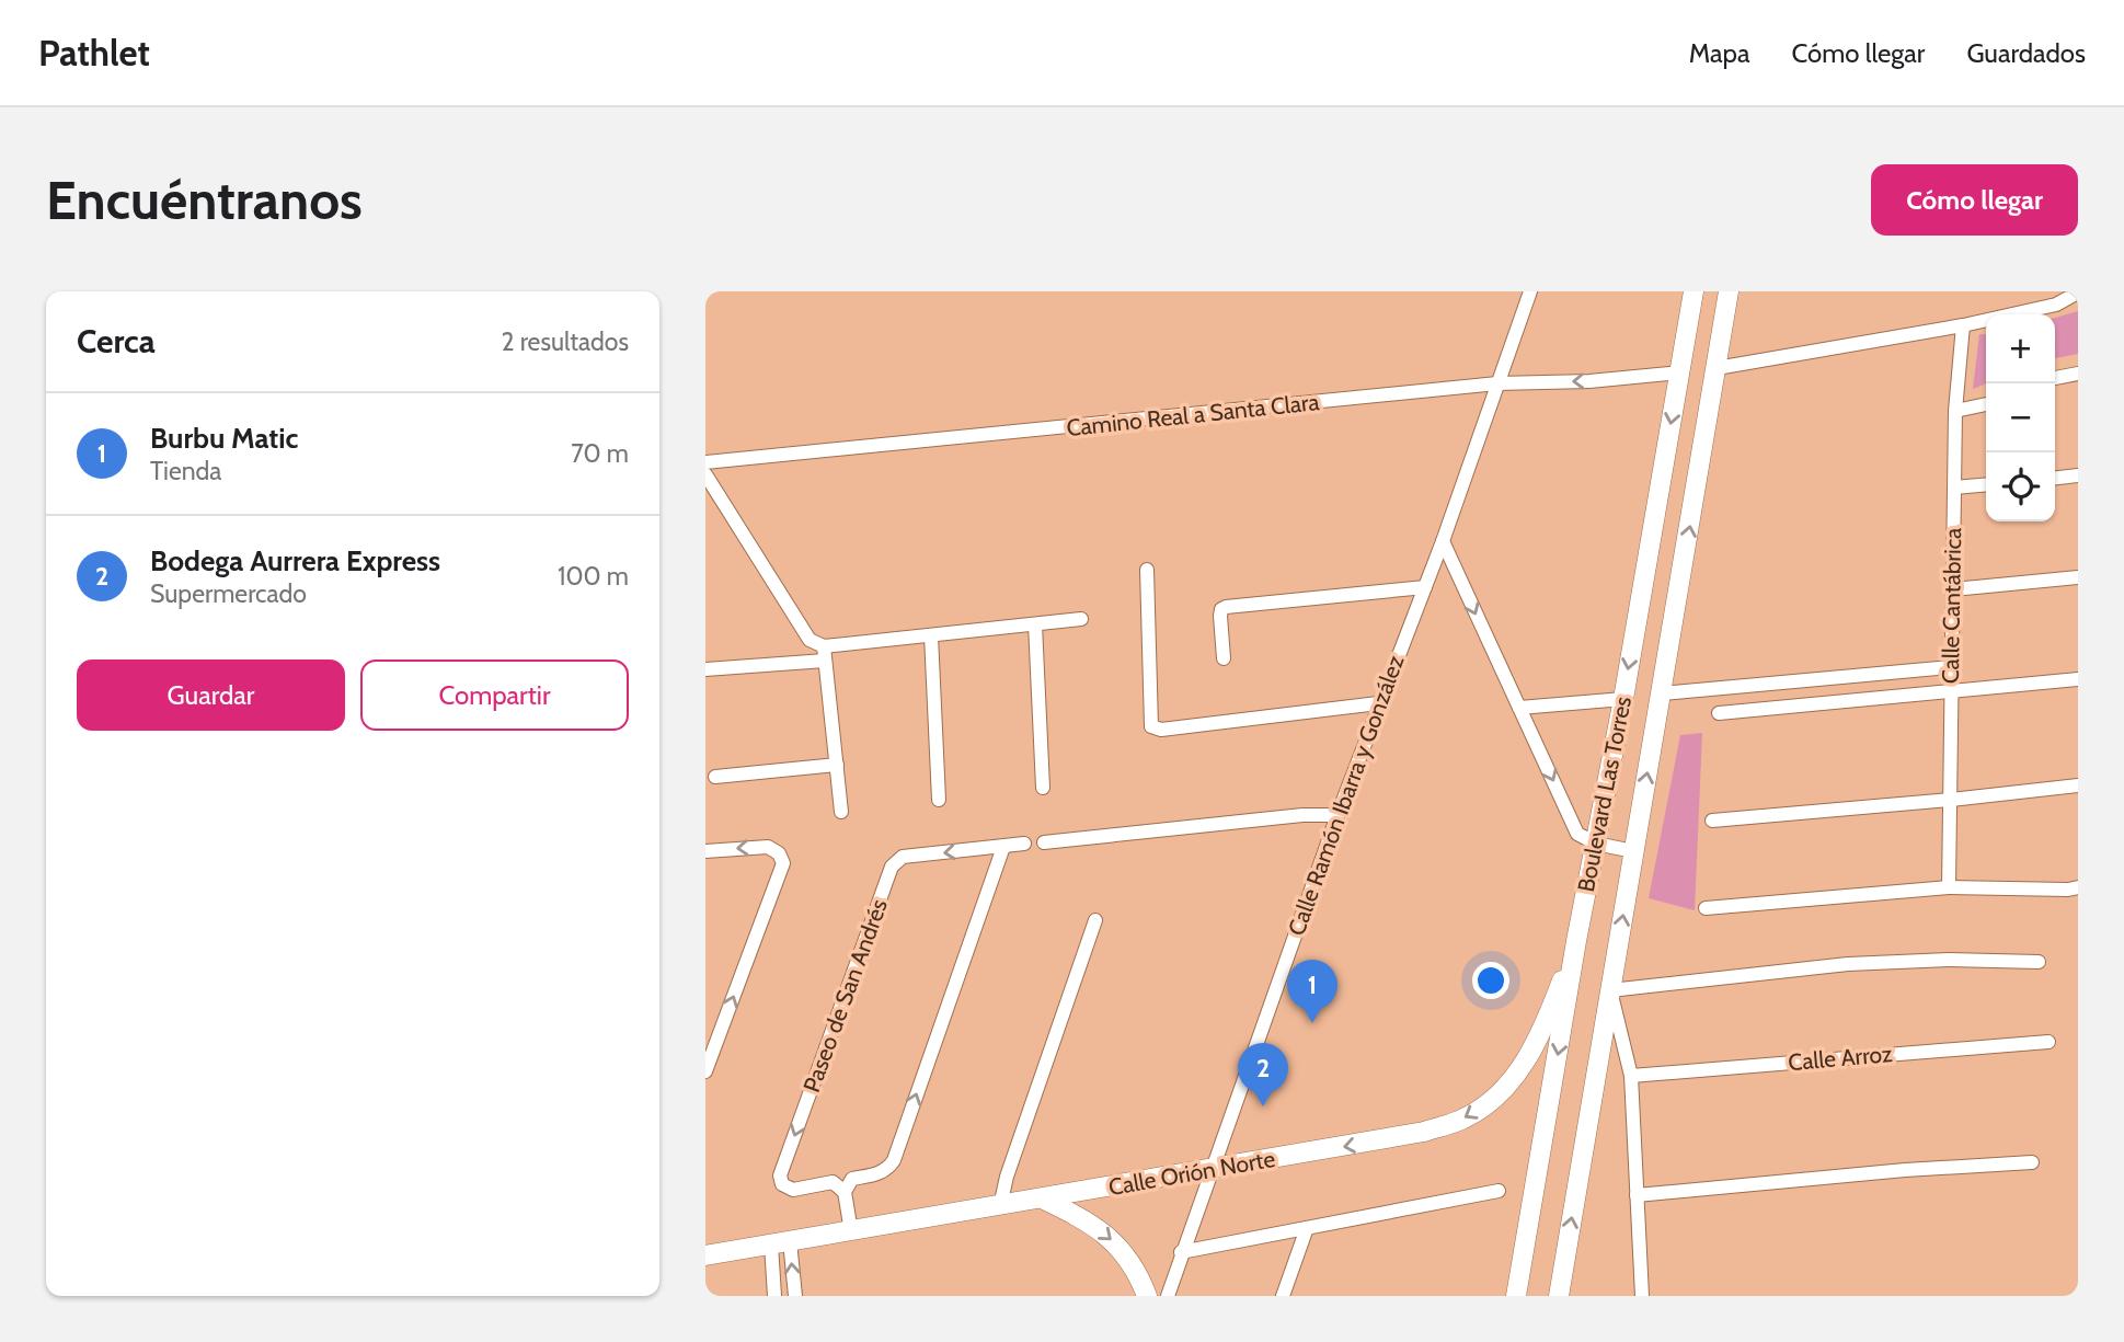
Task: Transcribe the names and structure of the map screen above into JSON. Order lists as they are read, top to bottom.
{
  "streets": {
    "main road": ["Boulevard Las Torres", "Calle Orión Norte"],
    "street": [
      "Camino Real a Santa Clara",
      "Calle Cantábrica",
      "Calle Ramón Ibarra y González",
      "Paseo de San Andrés",
      "Calle Arroz"
    ]
  },
  "crossings": [
    ["Camino Real a Santa Clara", "Boulevard Las Torres"],
    ["Camino Real a Santa Clara", "Calle Ramón Ibarra y González"],
    ["Boulevard Las Torres", "Calle Orión Norte"],
    ["Calle Ramón Ibarra y González", "Calle Orión Norte"]
  ],
  "one_way": ["Calle Orión Norte"],
  "page": {
    "header": "Pathlet",
    "nav": ["Mapa", "Cómo llegar", "Guardados"],
    "buttons": [
      "Cómo llegar",
      ["Guardar", "Compartir"]
    ],
    "title": "Encuéntranos",
    "heading": ["Cerca", "2 resultados"],
    "map_buttons": ["+", "−"],
    "list": [
      {
        "mark": "1",
        "name": "Burbu Matic",
        "note": "Tienda",
        "value": "70 m"
      },
      {
        "mark": "2",
        "name": "Bodega Aurrera Express",
        "note": "Supermercado",
        "value": "100 m"
      }
    ],
    "pins": ["1", "2"]
  }
}
